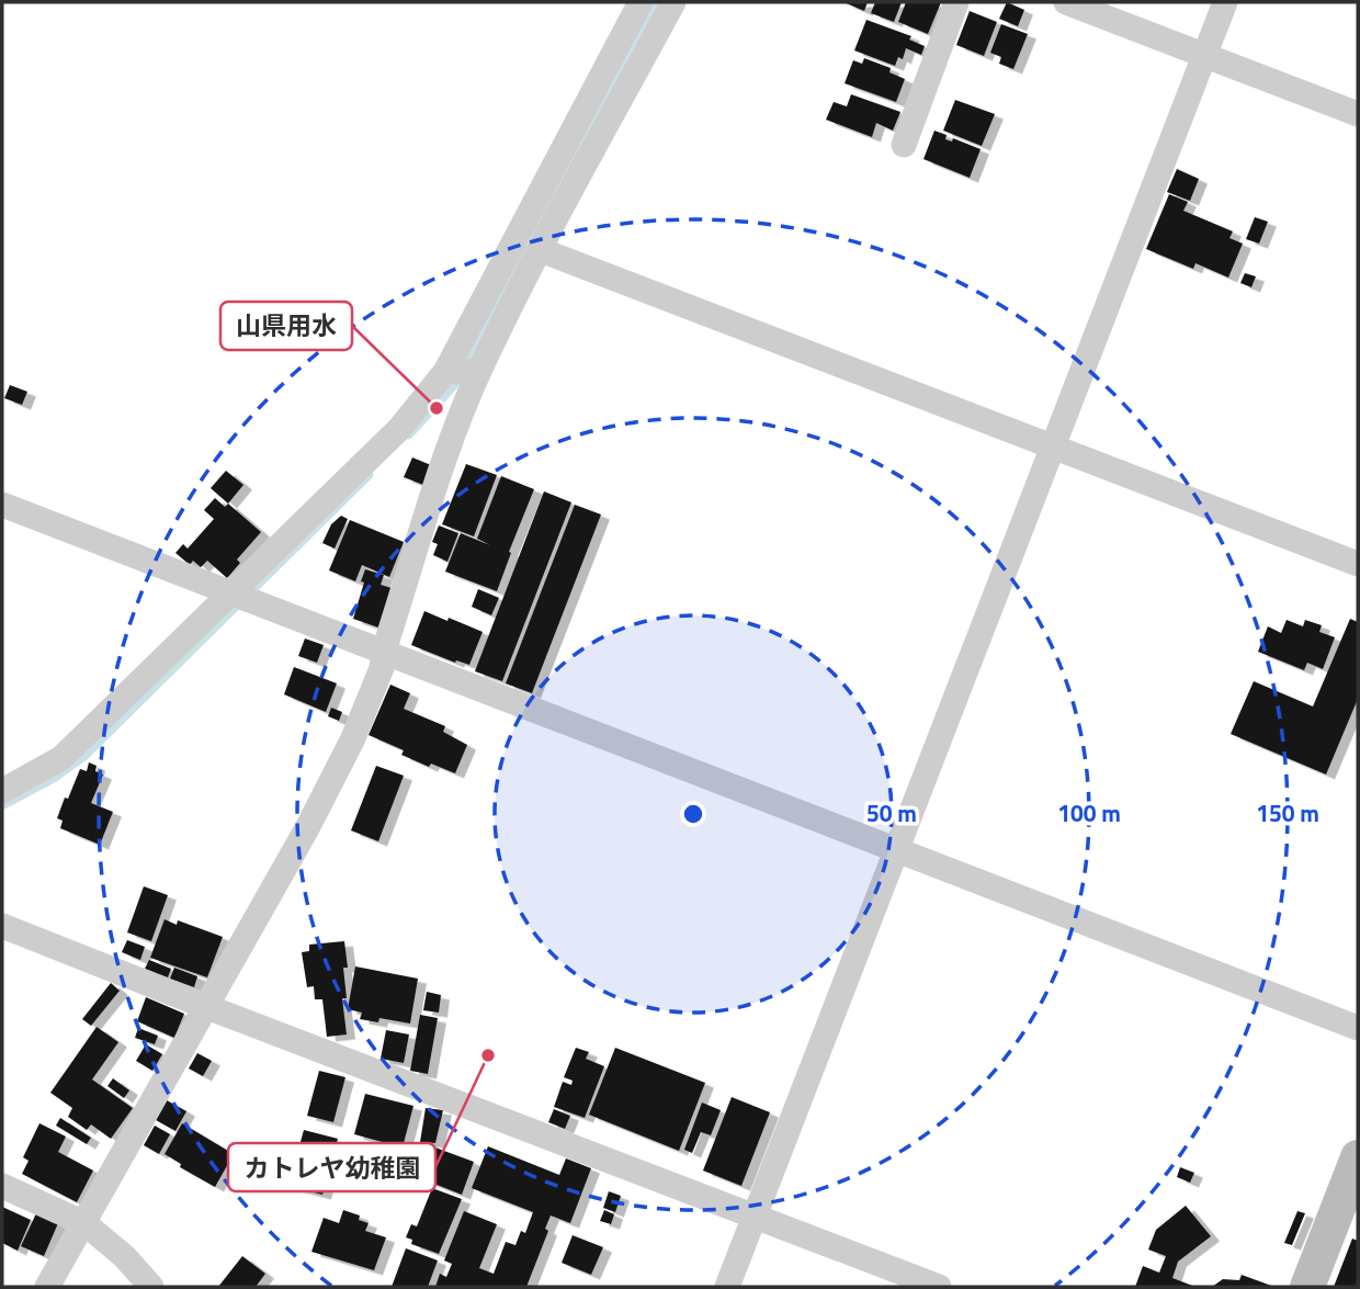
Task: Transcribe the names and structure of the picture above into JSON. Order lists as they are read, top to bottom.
{
  "places": ["山県用水", "カトレヤ幼稚園"],
  "rings": ["50 m", "100 m", "150 m"]
}
